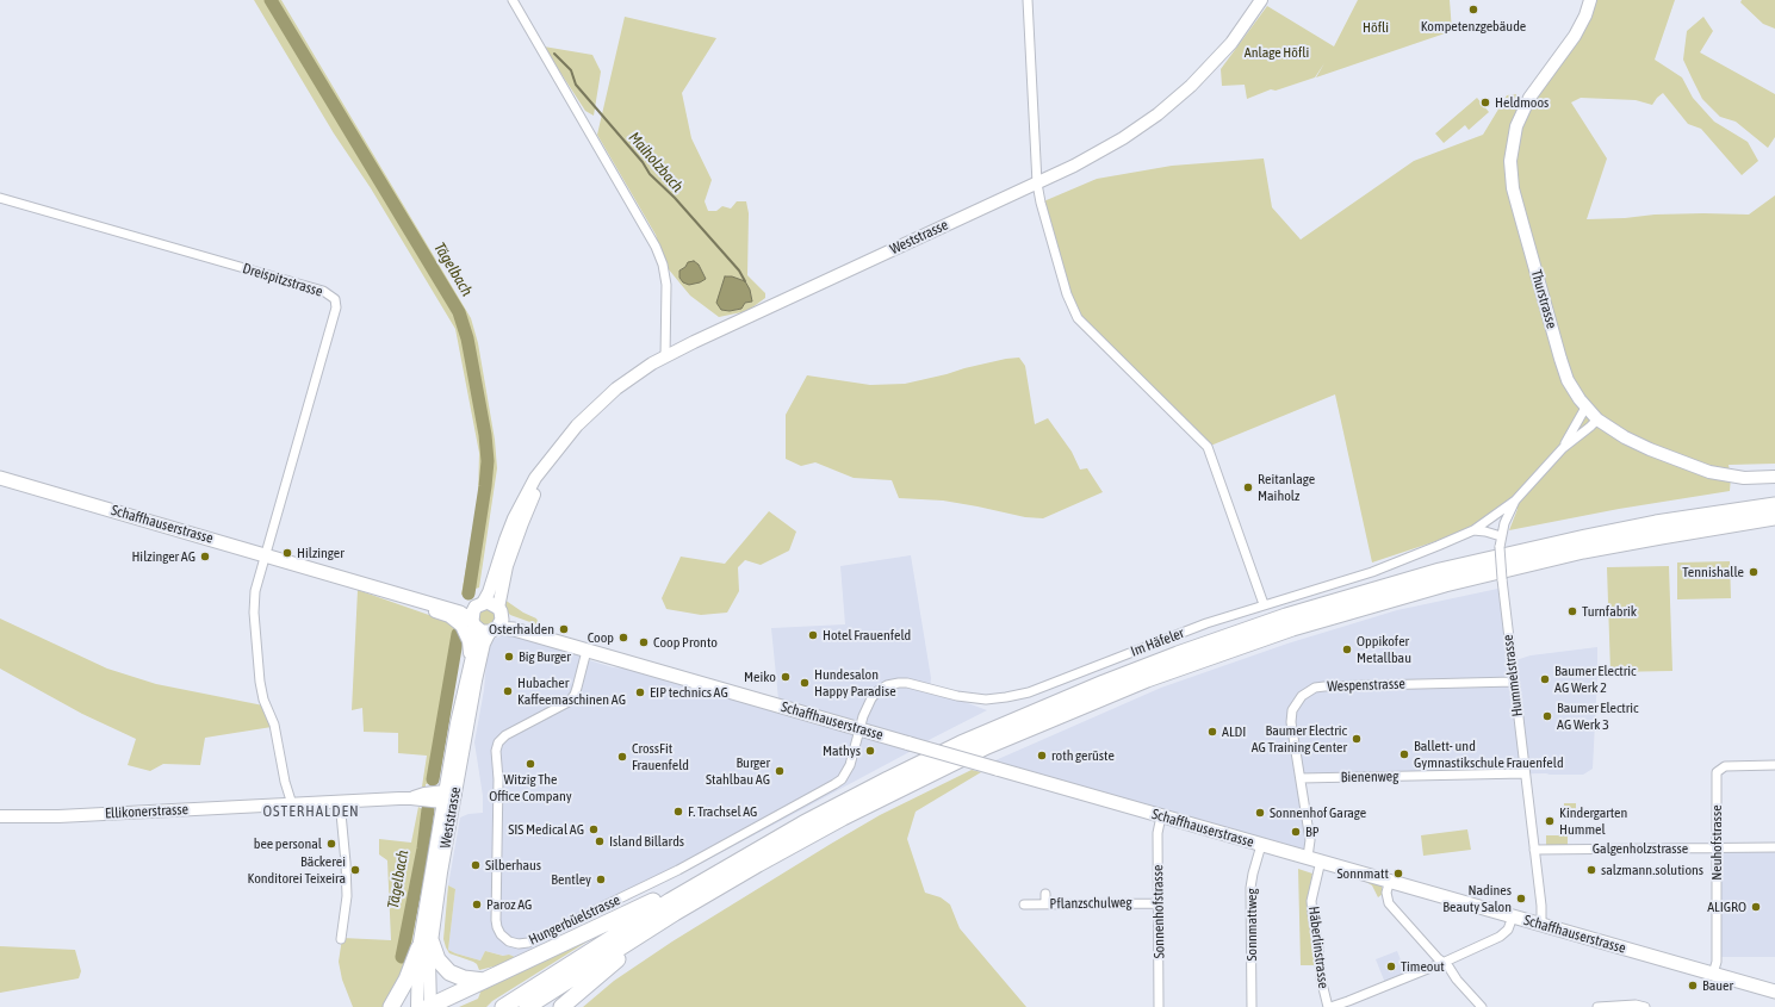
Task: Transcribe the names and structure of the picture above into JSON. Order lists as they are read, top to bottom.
{
  "streets": {
    "main road": [
      "Weststrasse",
      "Thurstrasse",
      "Schaffhauserstrasse",
      "Ellikonerstrasse"
    ],
    "street": [
      "Dreispitzstrasse",
      "Im Häfeler",
      "Hummelstrasse",
      "Wespenstrasse",
      "Bienenweg",
      "Neuhofstrasse",
      "Galgenholzstrasse",
      "Pflanzschulweg",
      "Sonnenhofstrasse",
      "Hungerbüelstrasse",
      "Sonnmattweg",
      "Häberlinstrasse"
    ]
  },
  "crossings": [
    ["Weststrasse", "Schaffhauserstrasse"],
    ["Weststrasse", "Ellikonerstrasse"],
    ["Dreispitzstrasse", "Schaffhauserstrasse"],
    ["Thurstrasse", "Hummelstrasse"],
    ["Schaffhauserstrasse", "Im Häfeler"],
    ["Schaffhauserstrasse", "Hummelstrasse"],
    ["Schaffhauserstrasse", "Wespenstrasse"],
    ["Schaffhauserstrasse", "Neuhofstrasse"],
    ["Schaffhauserstrasse", "Sonnenhofstrasse"],
    ["Schaffhauserstrasse", "Hungerbüelstrasse"],
    ["Schaffhauserstrasse", "Sonnmattweg"],
    ["Schaffhauserstrasse", "Häberlinstrasse"],
    ["Im Häfeler", "Hummelstrasse"],
    ["Im Häfeler", "Hungerbüelstrasse"],
    ["Hummelstrasse", "Wespenstrasse"],
    ["Hummelstrasse", "Bienenweg"],
    ["Hummelstrasse", "Galgenholzstrasse"],
    ["Wespenstrasse", "Bienenweg"],
    ["Neuhofstrasse", "Galgenholzstrasse"],
    ["Pflanzschulweg", "Sonnenhofstrasse"]
  ],
  "districts": ["OSTERHALDEN"],
  "water": ["Maiholzbach", "Tägelbach"],
  "parks": ["Höfli", "Anlage Höfli"],
  "places": [
    "Kompetenzgebäude",
    "Heldmoos",
    "Reitanlage Maiholz",
    "Hilzinger",
    "Hilzinger AG",
    "Tennishalle",
    "Turnfabrik",
    "Osterhalden",
    "Hotel Frauenfeld",
    "Coop",
    "Coop Pronto",
    "Oppikofer Metallbau",
    "Big Burger",
    "Meiko",
    "Baumer Electric AG Werk 2",
    "Hundesalon Happy Paradise",
    "Hubacher Kaffeemaschinen AG",
    "EIP technics AG",
    "Baumer Electric AG Werk 3",
    "ALDI",
    "Baumer Electric AG Training Center",
    "Mathys",
    "Ballett- und Gymnastikschule Frauenfeld",
    "roth gerüste",
    "CrossFit Frauenfeld",
    "Witzig The Office Company",
    "Burger Stahlbau AG",
    "F. Trachsel AG",
    "Sonnenhof Garage",
    "Kindergarten Hummel",
    "SIS Medical AG",
    "BP",
    "Island Billards",
    "bee personal",
    "Silberhaus",
    "Bäckerei Konditorei Teixeira",
    "salzmann.solutions",
    "Sonnmatt",
    "Bentley",
    "Nadines Beauty Salon",
    "Paroz AG",
    "ALIGRO",
    "Timeout",
    "Bauer"
  ]
}
